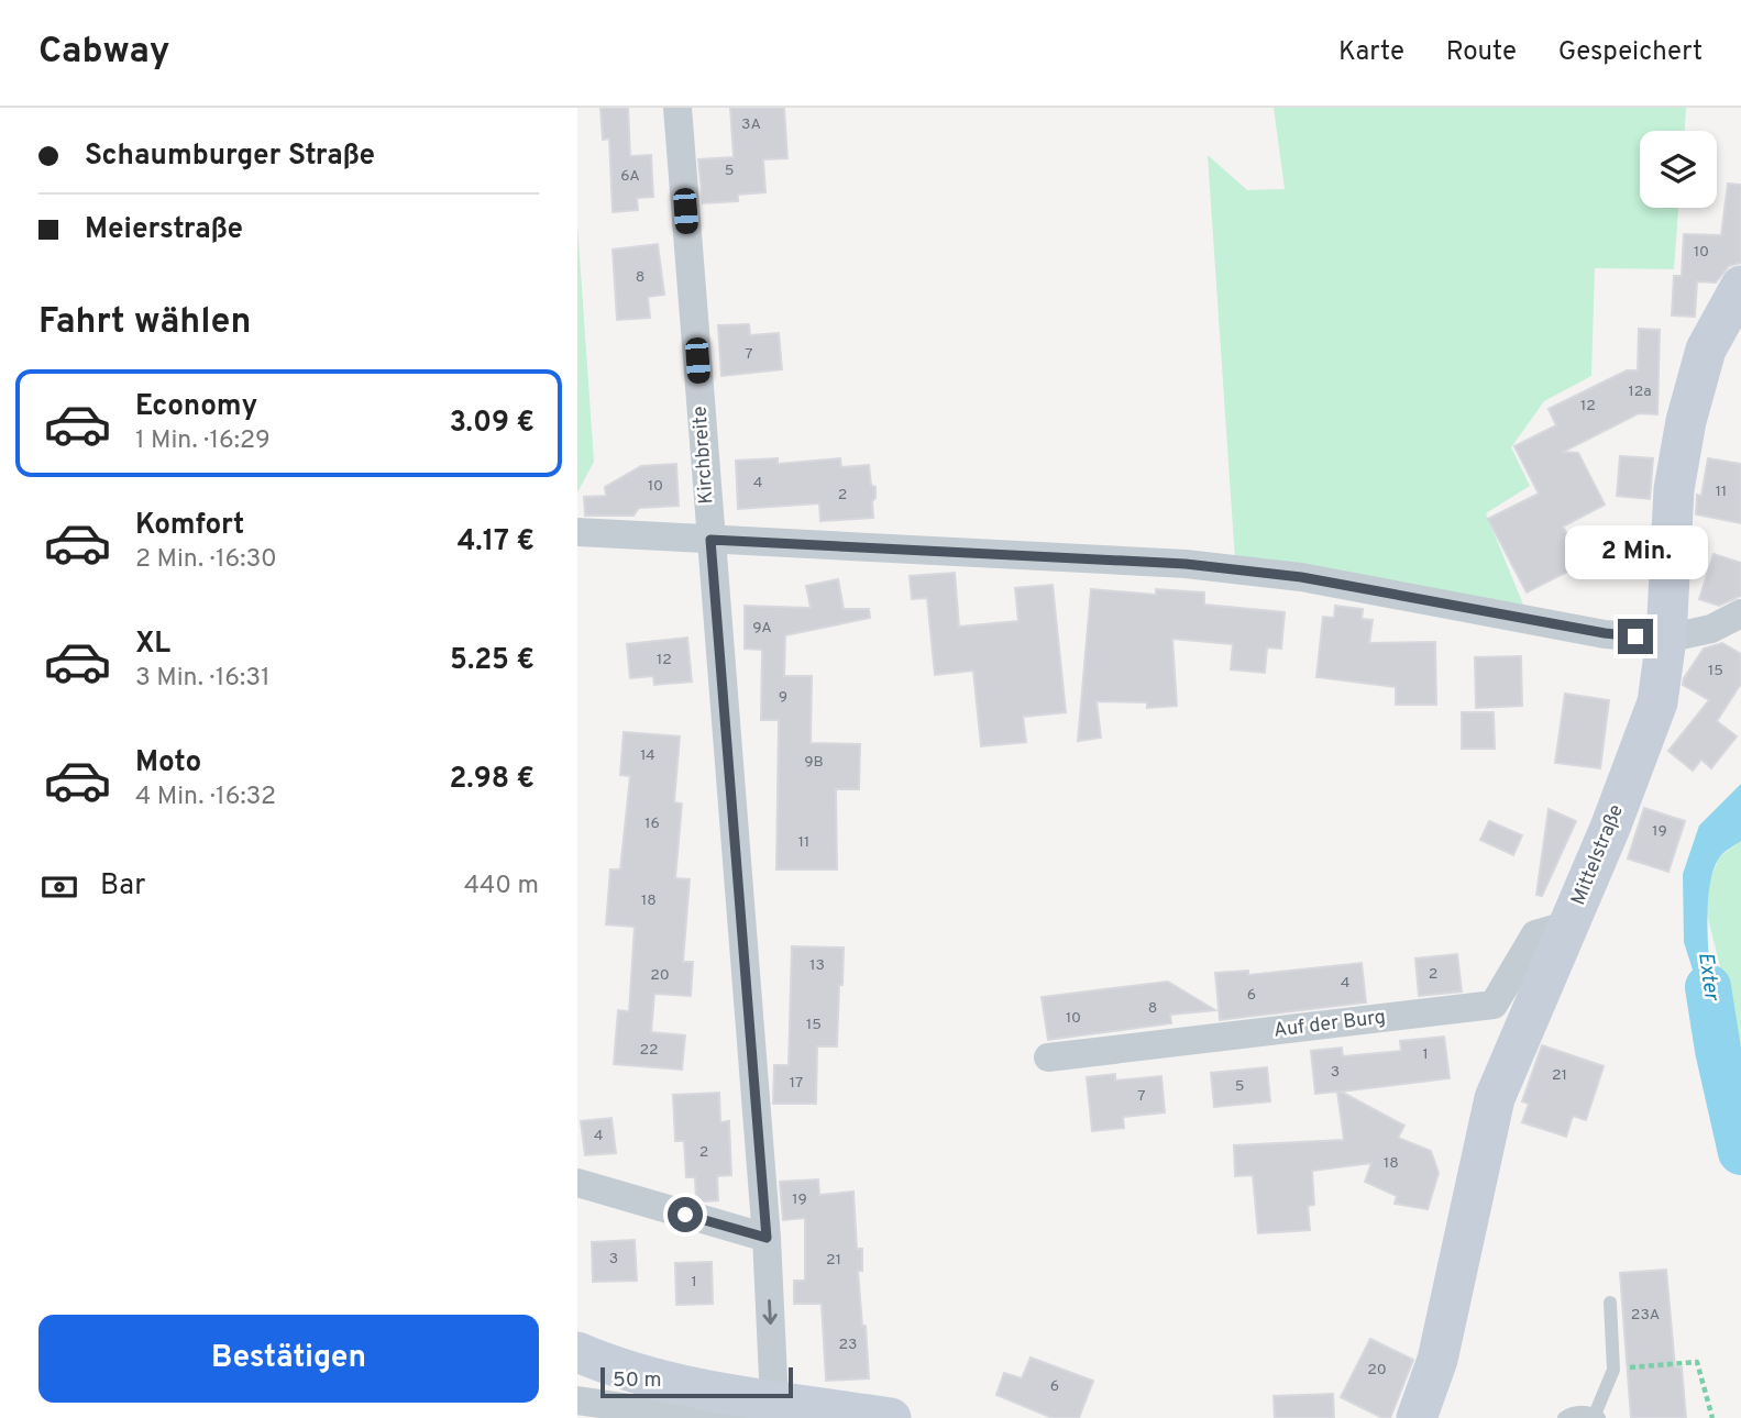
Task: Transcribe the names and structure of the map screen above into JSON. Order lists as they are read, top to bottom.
{
  "streets": {
    "main road": ["Mittelstraße"],
    "street": ["Kirchbreite", "Auf der Burg"]
  },
  "crossings": [
    ["Mittelstraße", "Auf der Burg"]
  ],
  "water": ["Exter"],
  "house_numbers": [
    "3A",
    "5",
    "6A",
    "10",
    "8",
    "7",
    "12a",
    "12",
    "4",
    "10",
    "11",
    "2",
    "9A",
    "12",
    "15",
    "9",
    "14",
    "9B",
    "16",
    "19",
    "11",
    "18",
    "13",
    "2",
    "20",
    "4",
    "6",
    "8",
    "10",
    "15",
    "22",
    "1",
    "3",
    "21",
    "17",
    "5",
    "7",
    "4",
    "2",
    "18",
    "19",
    "3",
    "21",
    "1",
    "23A",
    "23",
    "20",
    "6"
  ],
  "scale_bar": "50 m",
  "page": {
    "header": "Cabway",
    "nav": ["Karte", "Route", "Gespeichert"],
    "banner": ["Schaumburger Straße", "Meierstraße"],
    "heading": "Fahrt wählen",
    "list": [
      {
        "name": "Economy",
        "note": "1 Min. · 16:29",
        "value": "3.09 €"
      },
      {
        "name": "Komfort",
        "note": "2 Min. · 16:30",
        "value": "4.17 €"
      },
      {
        "name": "XL",
        "note": "3 Min. · 16:31",
        "value": "5.25 €"
      },
      {
        "name": "Moto",
        "note": "4 Min. · 16:32",
        "value": "2.98 €"
      }
    ],
    "bubble": "2 Min.",
    "pay": ["Bar", "440 m"],
    "buttons": "Bestätigen",
    "scale": "50 m"
  }
}
